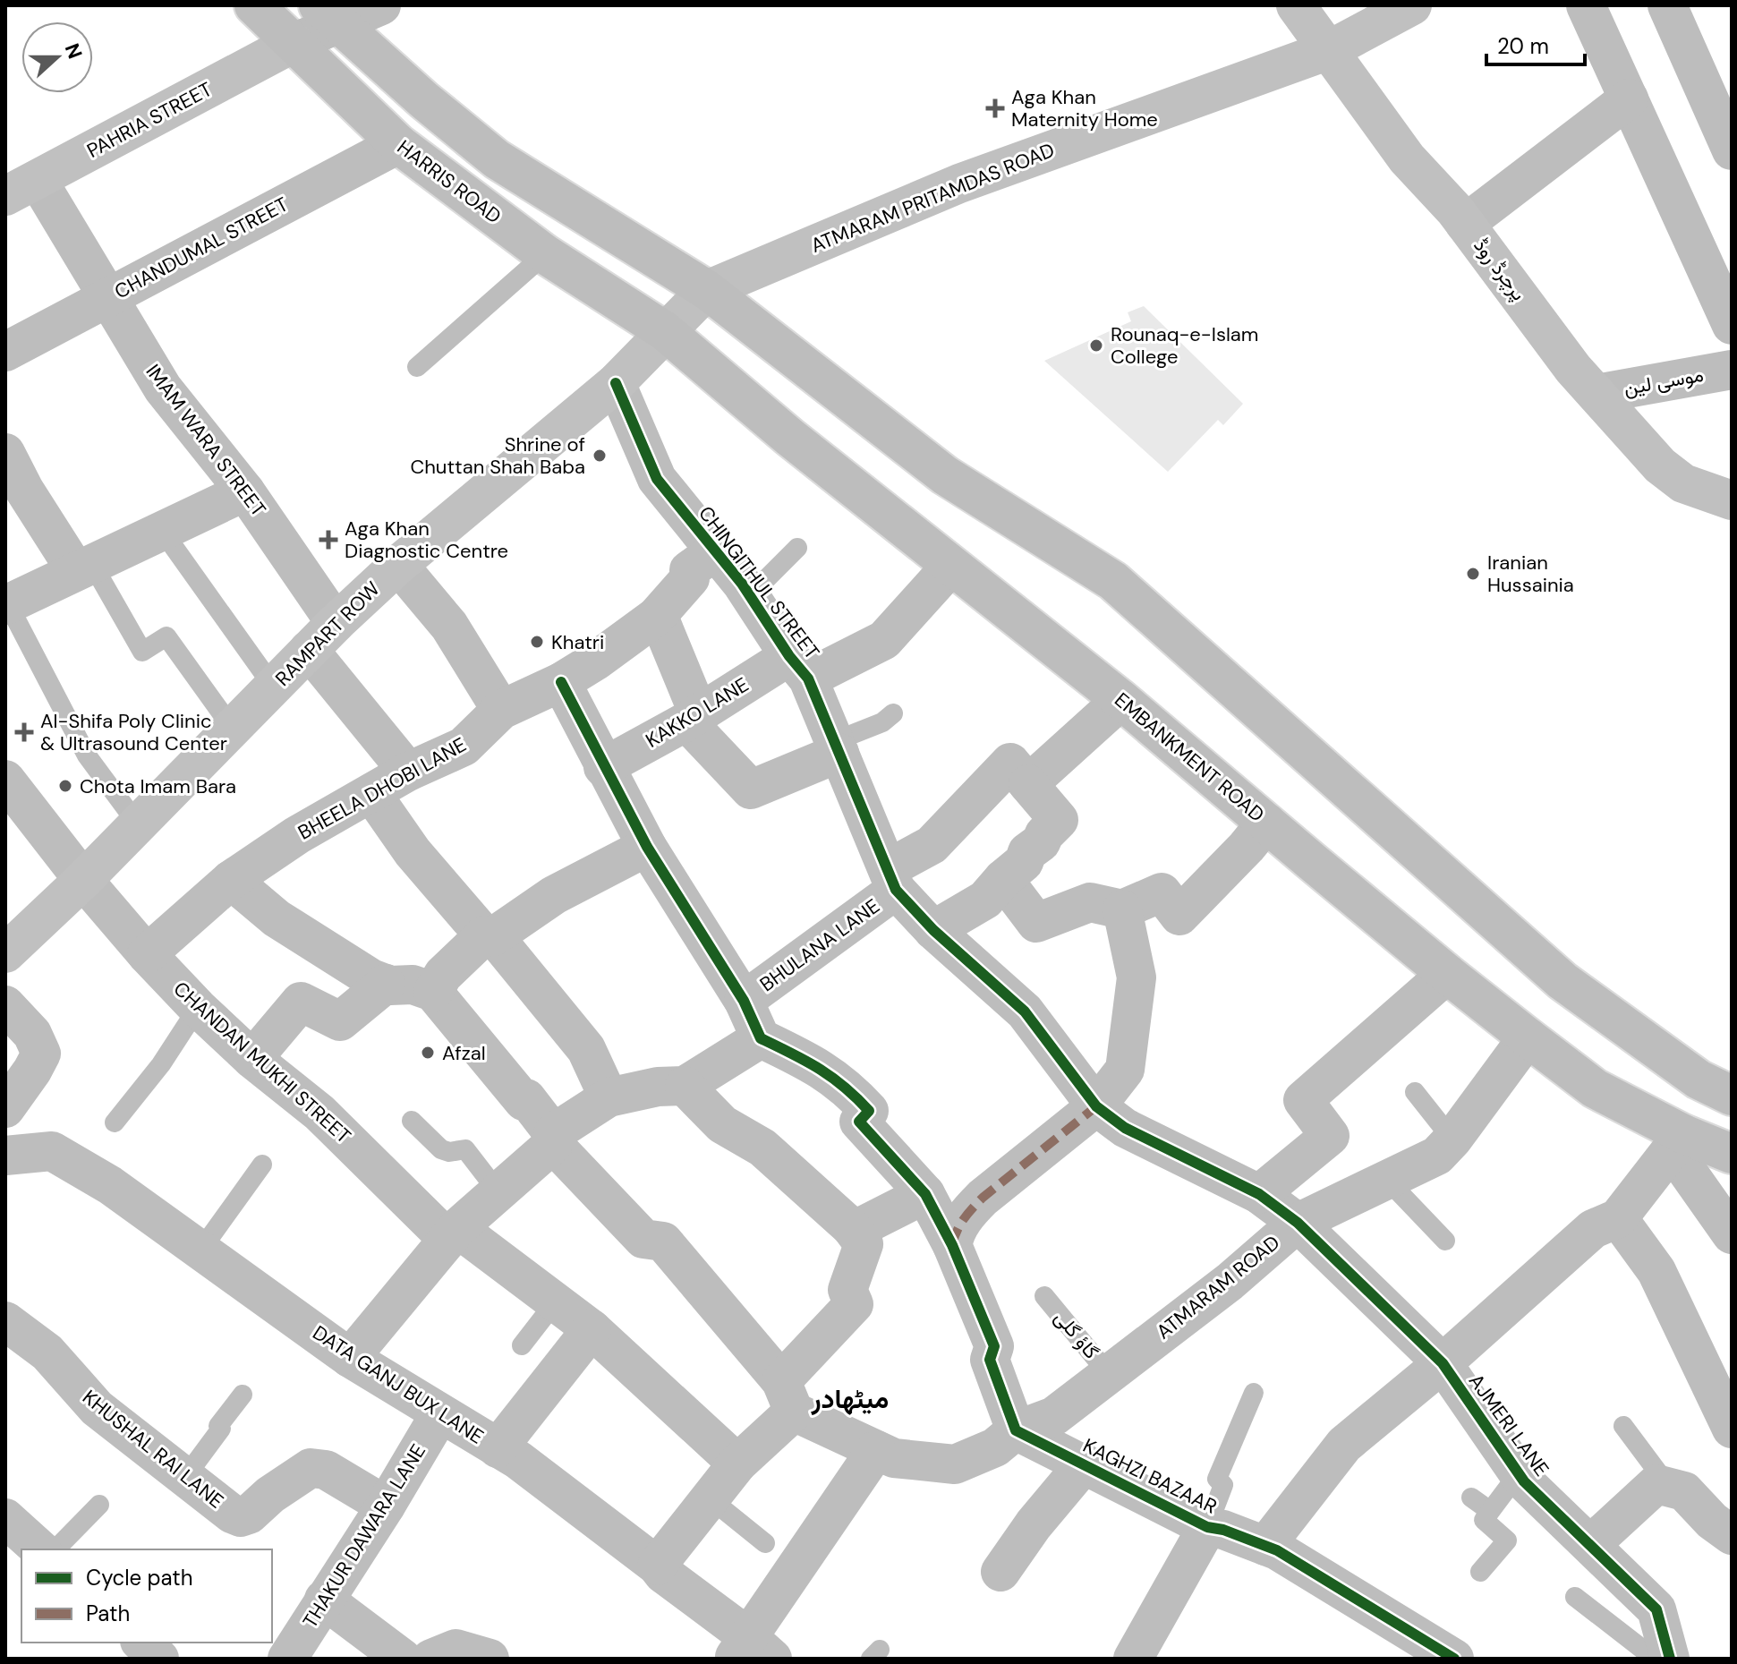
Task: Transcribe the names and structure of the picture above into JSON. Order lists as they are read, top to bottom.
{
  "streets": {
    "street": [
      "PAHRIA STREET",
      "HARRIS ROAD",
      "ATMARAM PRITAMDAS ROAD",
      "CHANDUMAL STREET",
      "پرچرڈ روڈ",
      "موسی لین",
      "IMAM WARA STREET",
      "CHINGITHUL STREET",
      "RAMPART ROW",
      "KAKKO LANE",
      "EMBANKMENT ROAD",
      "BHEELA DHOBI LANE",
      "BHULANA LANE",
      "CHANDAN MUKHI STREET",
      "ATMARAM ROAD",
      "DATA GANJ BUX LANE",
      "AJMERI LANE",
      "KHUSHAL RAI LANE",
      "KAGHZI BAZAAR",
      "THAKUR DAWARA LANE"
    ],
    "lane": ["گاؤ گلی"]
  },
  "crossings": [
    ["PAHRIA STREET", "HARRIS ROAD"],
    ["PAHRIA STREET", "IMAM WARA STREET"],
    ["HARRIS ROAD", "ATMARAM PRITAMDAS ROAD"],
    ["HARRIS ROAD", "CHANDUMAL STREET"],
    ["HARRIS ROAD", "RAMPART ROW"],
    ["HARRIS ROAD", "EMBANKMENT ROAD"],
    ["ATMARAM PRITAMDAS ROAD", "پرچرڈ روڈ"],
    ["ATMARAM PRITAMDAS ROAD", "RAMPART ROW"],
    ["ATMARAM PRITAMDAS ROAD", "EMBANKMENT ROAD"],
    ["CHANDUMAL STREET", "IMAM WARA STREET"],
    ["پرچرڈ روڈ", "موسی لین"],
    ["IMAM WARA STREET", "RAMPART ROW"],
    ["IMAM WARA STREET", "BHEELA DHOBI LANE"],
    ["CHINGITHUL STREET", "RAMPART ROW"],
    ["CHINGITHUL STREET", "KAKKO LANE"],
    ["CHINGITHUL STREET", "BHEELA DHOBI LANE"],
    ["CHINGITHUL STREET", "BHULANA LANE"],
    ["CHINGITHUL STREET", "AJMERI LANE"],
    ["RAMPART ROW", "EMBANKMENT ROAD"],
    ["RAMPART ROW", "CHANDAN MUKHI STREET"],
    ["KAKKO LANE", "EMBANKMENT ROAD"],
    ["EMBANKMENT ROAD", "ATMARAM ROAD"],
    ["BHEELA DHOBI LANE", "CHANDAN MUKHI STREET"],
    ["ATMARAM ROAD", "گاؤ گلی"],
    ["ATMARAM ROAD", "AJMERI LANE"],
    ["ATMARAM ROAD", "KAGHZI BAZAAR"],
    ["DATA GANJ BUX LANE", "THAKUR DAWARA LANE"],
    ["KHUSHAL RAI LANE", "THAKUR DAWARA LANE"]
  ],
  "districts": ["میٹھادر"],
  "places": {
    "health": ["Aga Khan Maternity Home", "Aga Khan Diagnostic Centre", "Al-Shifa Poly Clinic & Ultrasound Center"],
    "other": [
      "Rounaq-e-Islam College",
      "Shrine of Chuttan Shah Baba",
      "Iranian Hussainia",
      "Khatri",
      "Chota Imam Bara",
      "Afzal"
    ]
  },
  "legend": ["Cycle path", "Path"],
  "scale_bar": "20 m",
  "north": "right"
}
